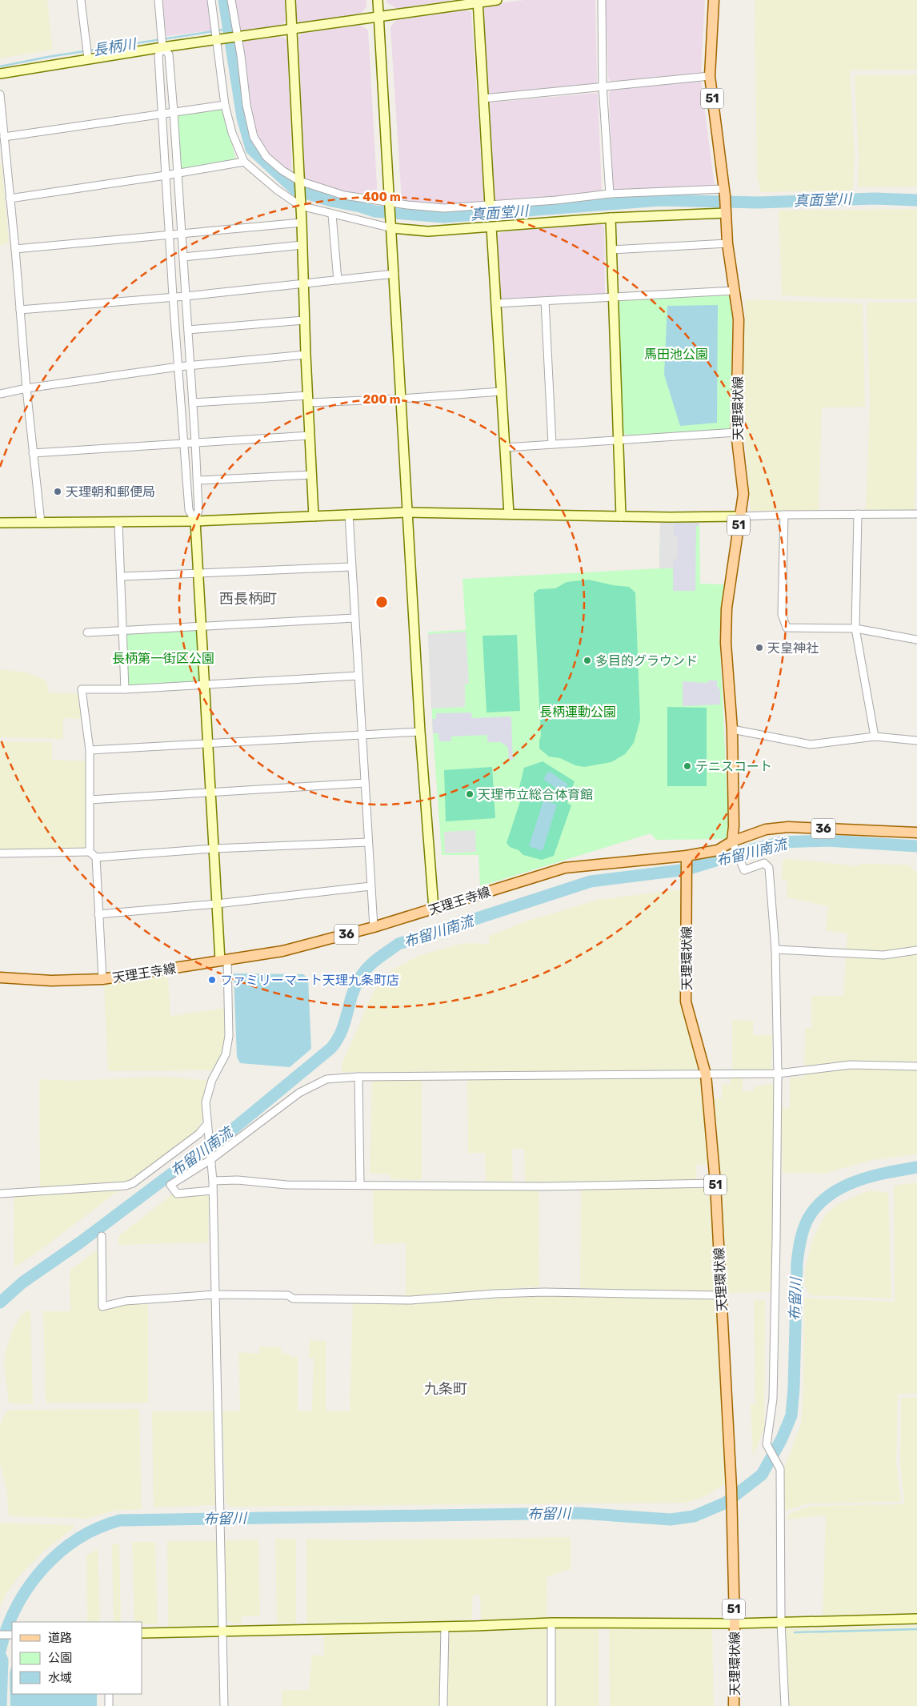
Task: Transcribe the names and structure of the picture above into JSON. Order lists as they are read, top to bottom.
{
  "streets": {
    "main road": [
      "51",
      "天理環状線",
      "36",
      "天理王寺線"
    ]
  },
  "crossings": [
    ["天理環状線", "天理王寺線"]
  ],
  "districts": ["西長柄町", "九条町"],
  "water": [
    "長柄川",
    "真面堂川",
    "布留川南流",
    "布留川"
  ],
  "parks": ["馬田池公園", "長柄第一街区公園", "長柄運動公園"],
  "places": [
    "天理朝和郵便局",
    "天皇神社",
    "多目的グラウンド",
    "テニスコート",
    "天理市立総合体育館",
    "ファミリーマート天理九条町店"
  ],
  "legend": ["道路", "公園", "水域"],
  "rings": ["400 m", "200 m"]
}
